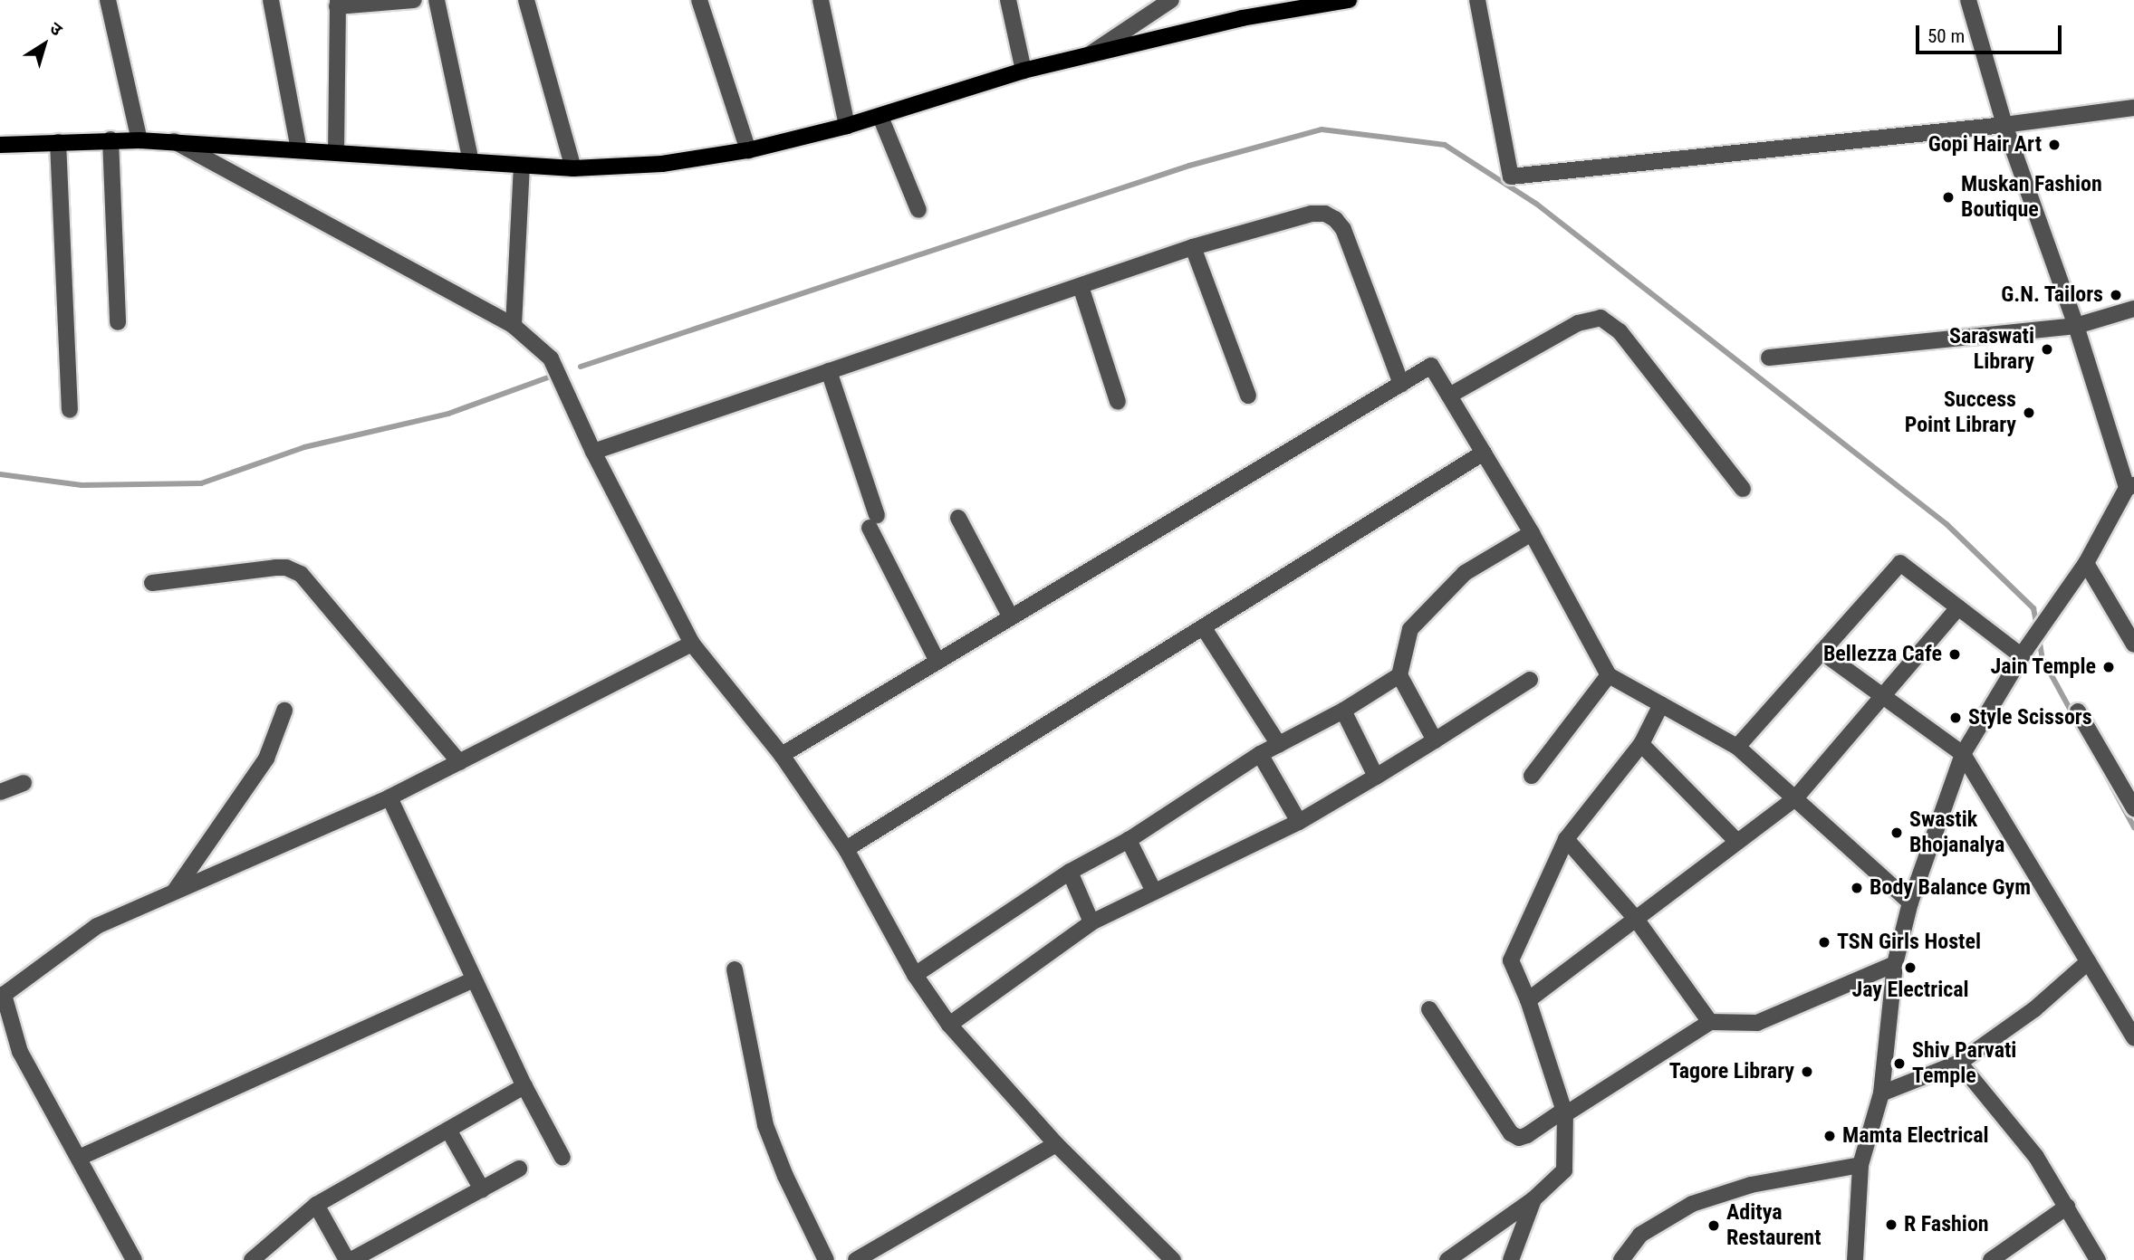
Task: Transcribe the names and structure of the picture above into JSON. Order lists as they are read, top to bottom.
{
  "places": [
    "Gopi Hair Art",
    "Muskan Fashion Boutique",
    "G.N. Tailors",
    "Saraswati Library",
    "Success Point Library",
    "Bellezza Cafe",
    "Jain Temple",
    "Style Scissors",
    "Swastik Bhojanalya",
    "Body Balance Gym",
    "TSN Girls Hostel",
    "Jay Electrical",
    "Shiv Parvati Temple",
    "Tagore Library",
    "Mamta Electrical",
    "R Fashion",
    "Aditya Restaurent"
  ],
  "scale_bar": "50 m",
  "north": "top right"
}
